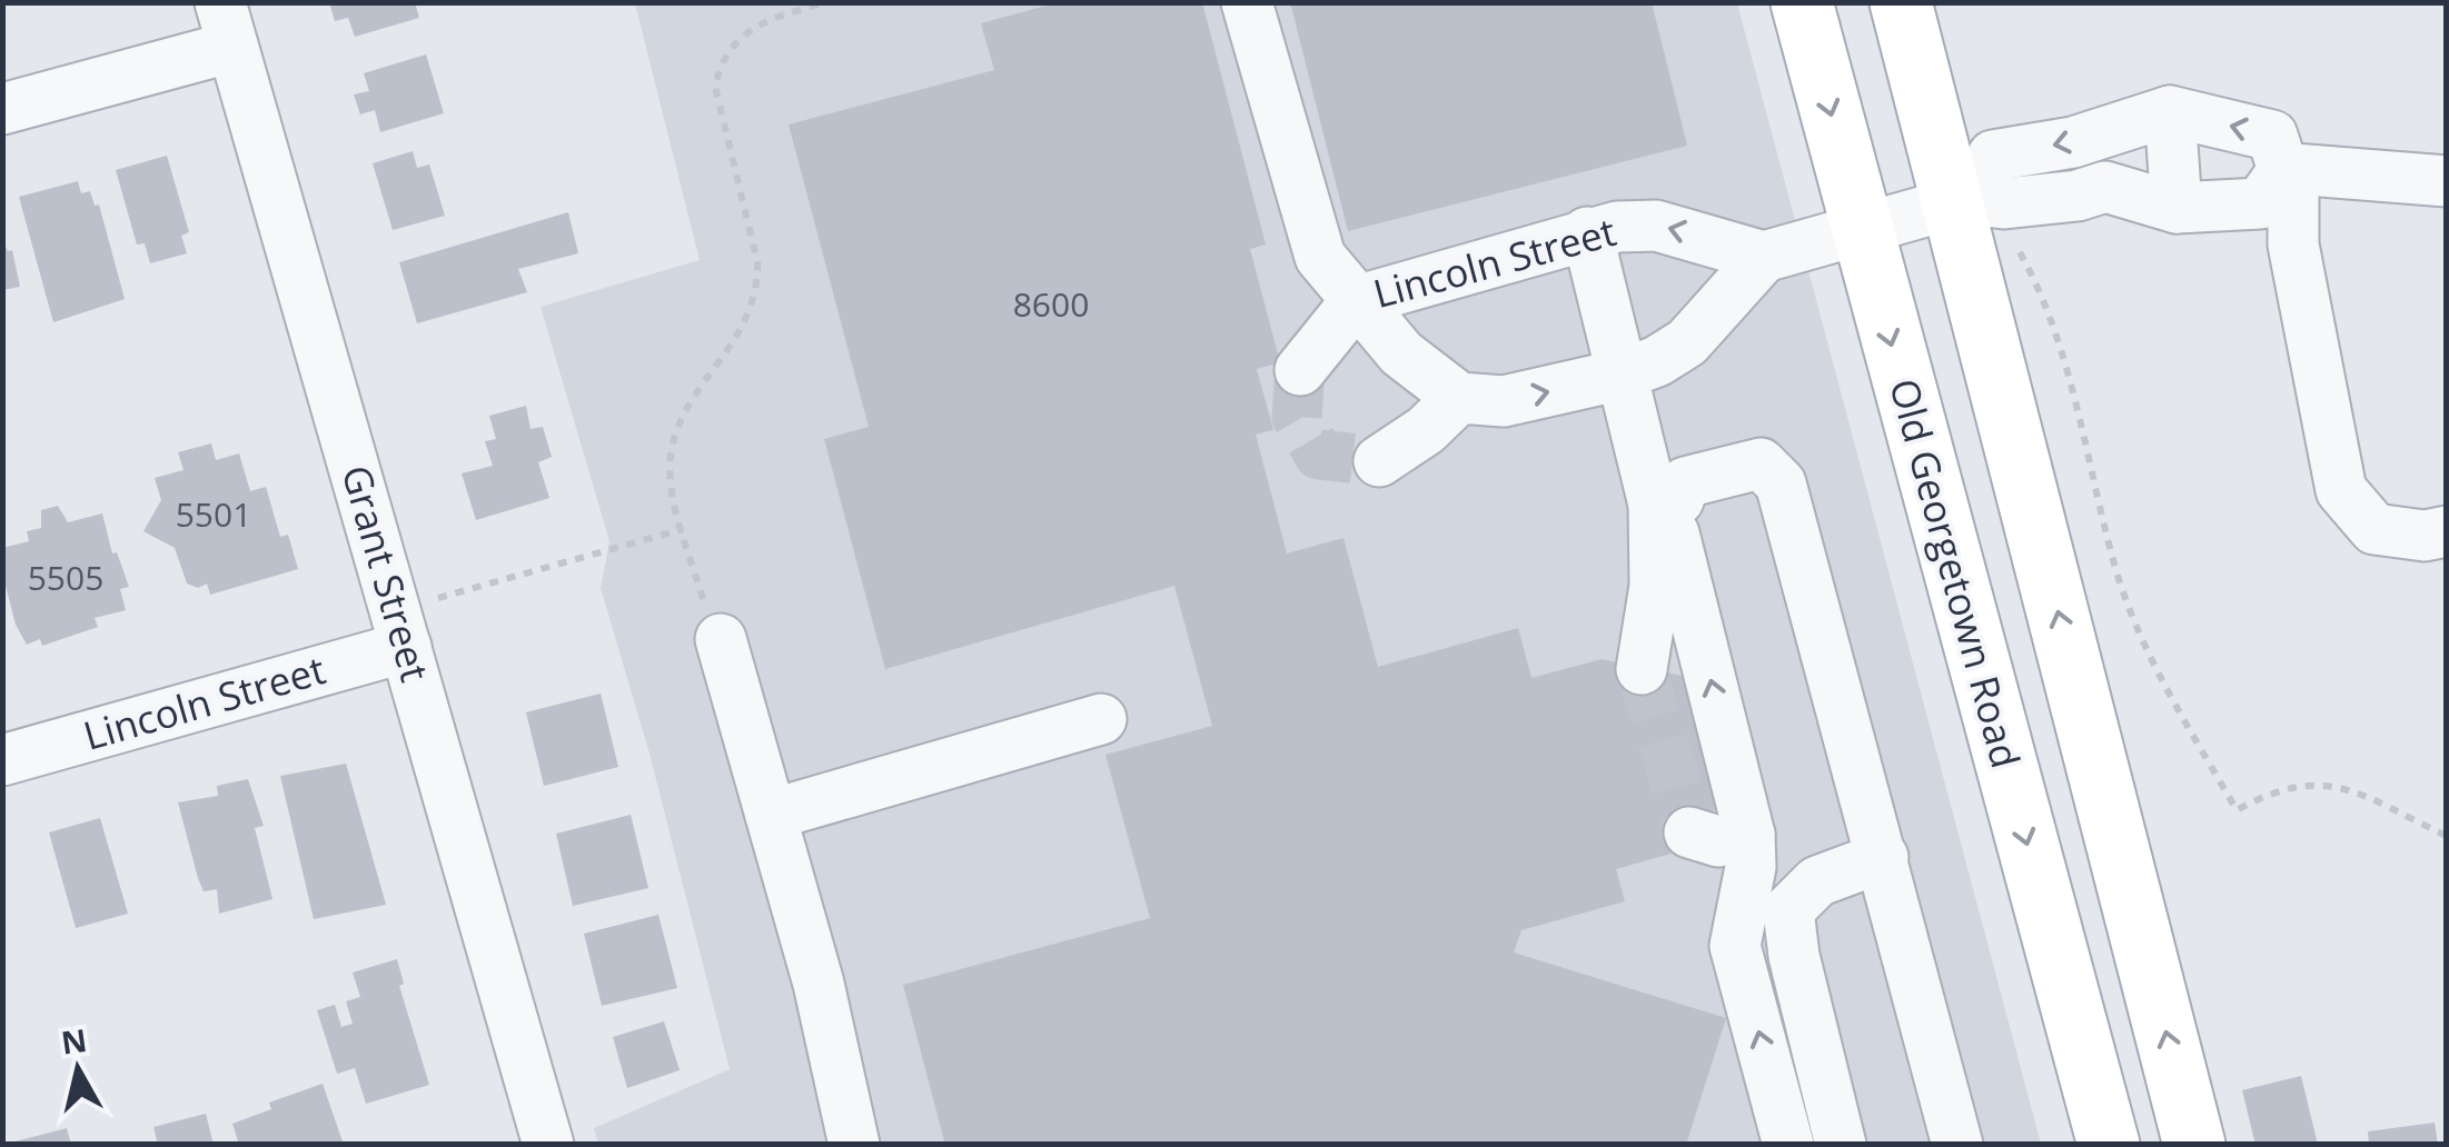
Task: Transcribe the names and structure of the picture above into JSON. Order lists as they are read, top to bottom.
{
  "streets": {
    "main road": ["Old Georgetown Road"],
    "street": ["Lincoln Street", "Grant Street"]
  },
  "crossings": [
    ["Lincoln Street", "Grant Street"],
    ["Lincoln Street", "Old Georgetown Road"]
  ],
  "house_numbers": ["8600", "5501", "5505"],
  "north": "top"
}
